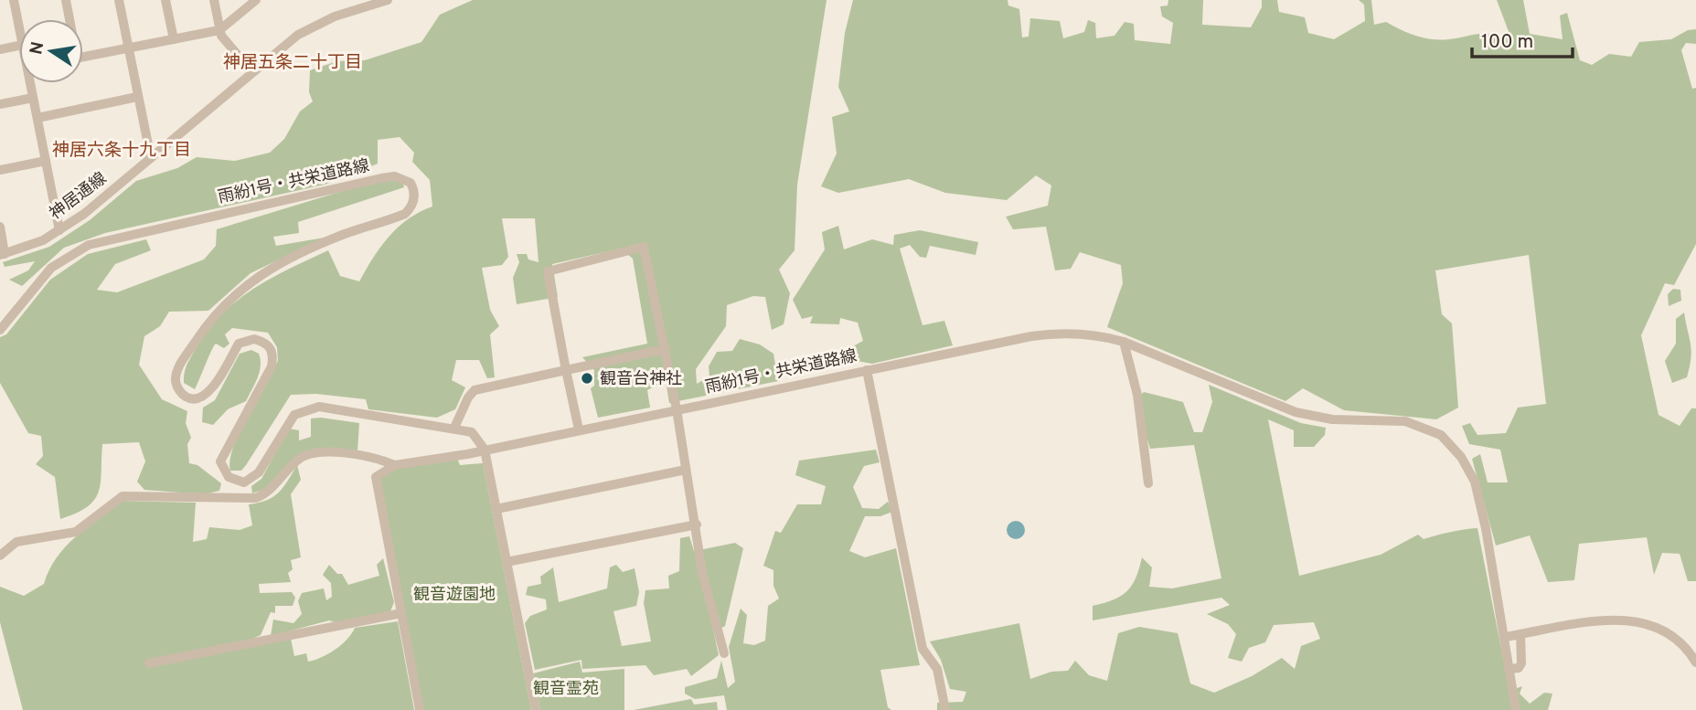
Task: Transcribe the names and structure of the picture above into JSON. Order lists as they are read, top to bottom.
{
  "streets": {
    "street": ["雨紛1号・共栄道路線", "神居通線"]
  },
  "districts": ["神居五条二十丁目", "神居六条十九丁目"],
  "parks": ["観音遊園地", "観音霊苑"],
  "places": ["観音台神社"],
  "scale_bar": "100 m",
  "north": "left"
}
